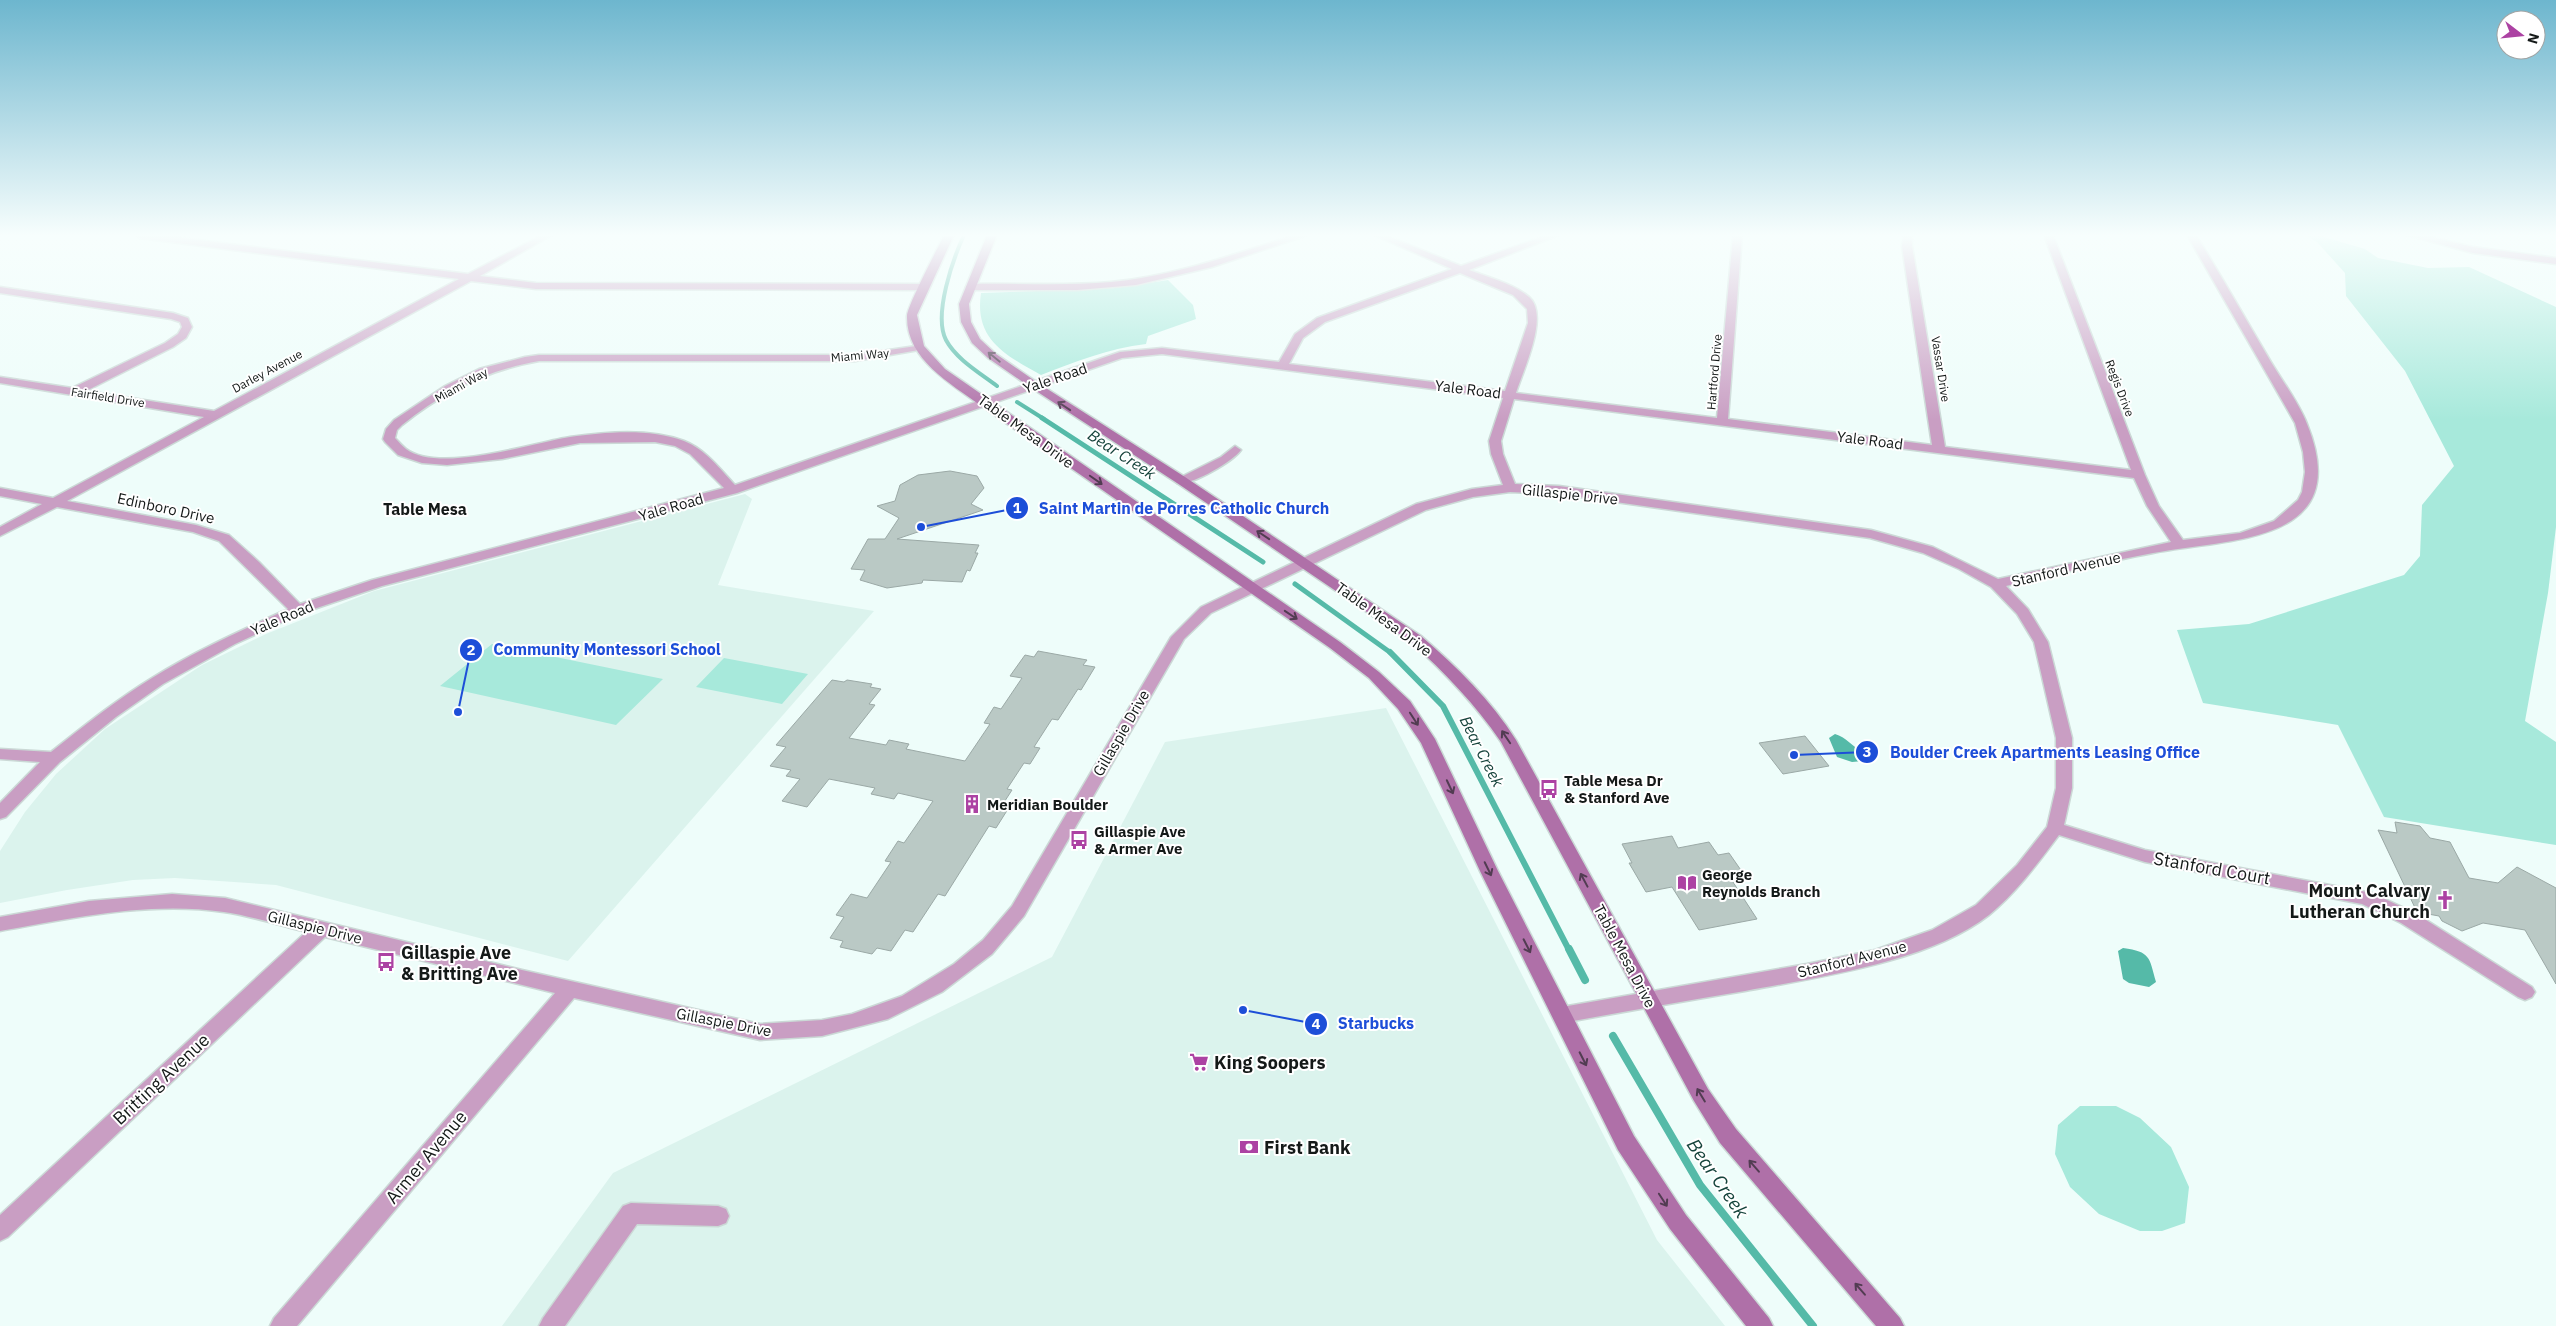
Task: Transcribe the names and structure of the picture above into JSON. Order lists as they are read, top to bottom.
{
  "streets": {
    "street": [
      "Miami Way",
      "Vassar Drive",
      "Darley Avenue",
      "Hartford Drive",
      "Yale Road",
      "Regis Drive",
      "Fairfield Drive",
      "Table Mesa Drive",
      "Gillaspie Drive",
      "Edinboro Drive",
      "Stanford Avenue",
      "Stanford Court",
      "Britting Avenue",
      "Armer Avenue"
    ]
  },
  "crossings": [
    ["Miami Way", "Yale Road"],
    ["Miami Way", "Table Mesa Drive"],
    ["Vassar Drive", "Yale Road"],
    ["Darley Avenue", "Fairfield Drive"],
    ["Darley Avenue", "Edinboro Drive"],
    ["Hartford Drive", "Yale Road"],
    ["Yale Road", "Regis Drive"],
    ["Yale Road", "Table Mesa Drive"],
    ["Yale Road", "Edinboro Drive"],
    ["Regis Drive", "Stanford Avenue"],
    ["Table Mesa Drive", "Gillaspie Drive"],
    ["Table Mesa Drive", "Stanford Avenue"],
    ["Gillaspie Drive", "Stanford Avenue"],
    ["Gillaspie Drive", "Britting Avenue"],
    ["Gillaspie Drive", "Armer Avenue"],
    ["Stanford Avenue", "Stanford Court"]
  ],
  "districts": ["Table Mesa"],
  "water": ["Bear Creek"],
  "places": {
    "other": [
      "Saint Martin de Porres Catholic Church",
      "Community Montessori School",
      "Boulder Creek Apartments Leasing Office",
      "Starbucks"
    ],
    "bus stop": ["Table Mesa Dr & Stanford Ave", "Gillaspie Ave & Armer Ave", "Gillaspie Ave & Britting Ave"],
    "building": ["Meridian Boulder"],
    "library": ["George Reynolds Branch"],
    "church": ["Mount Calvary Lutheran Church"],
    "supermarket": ["King Soopers"],
    "bank": ["First Bank"]
  },
  "north": "right"
}
